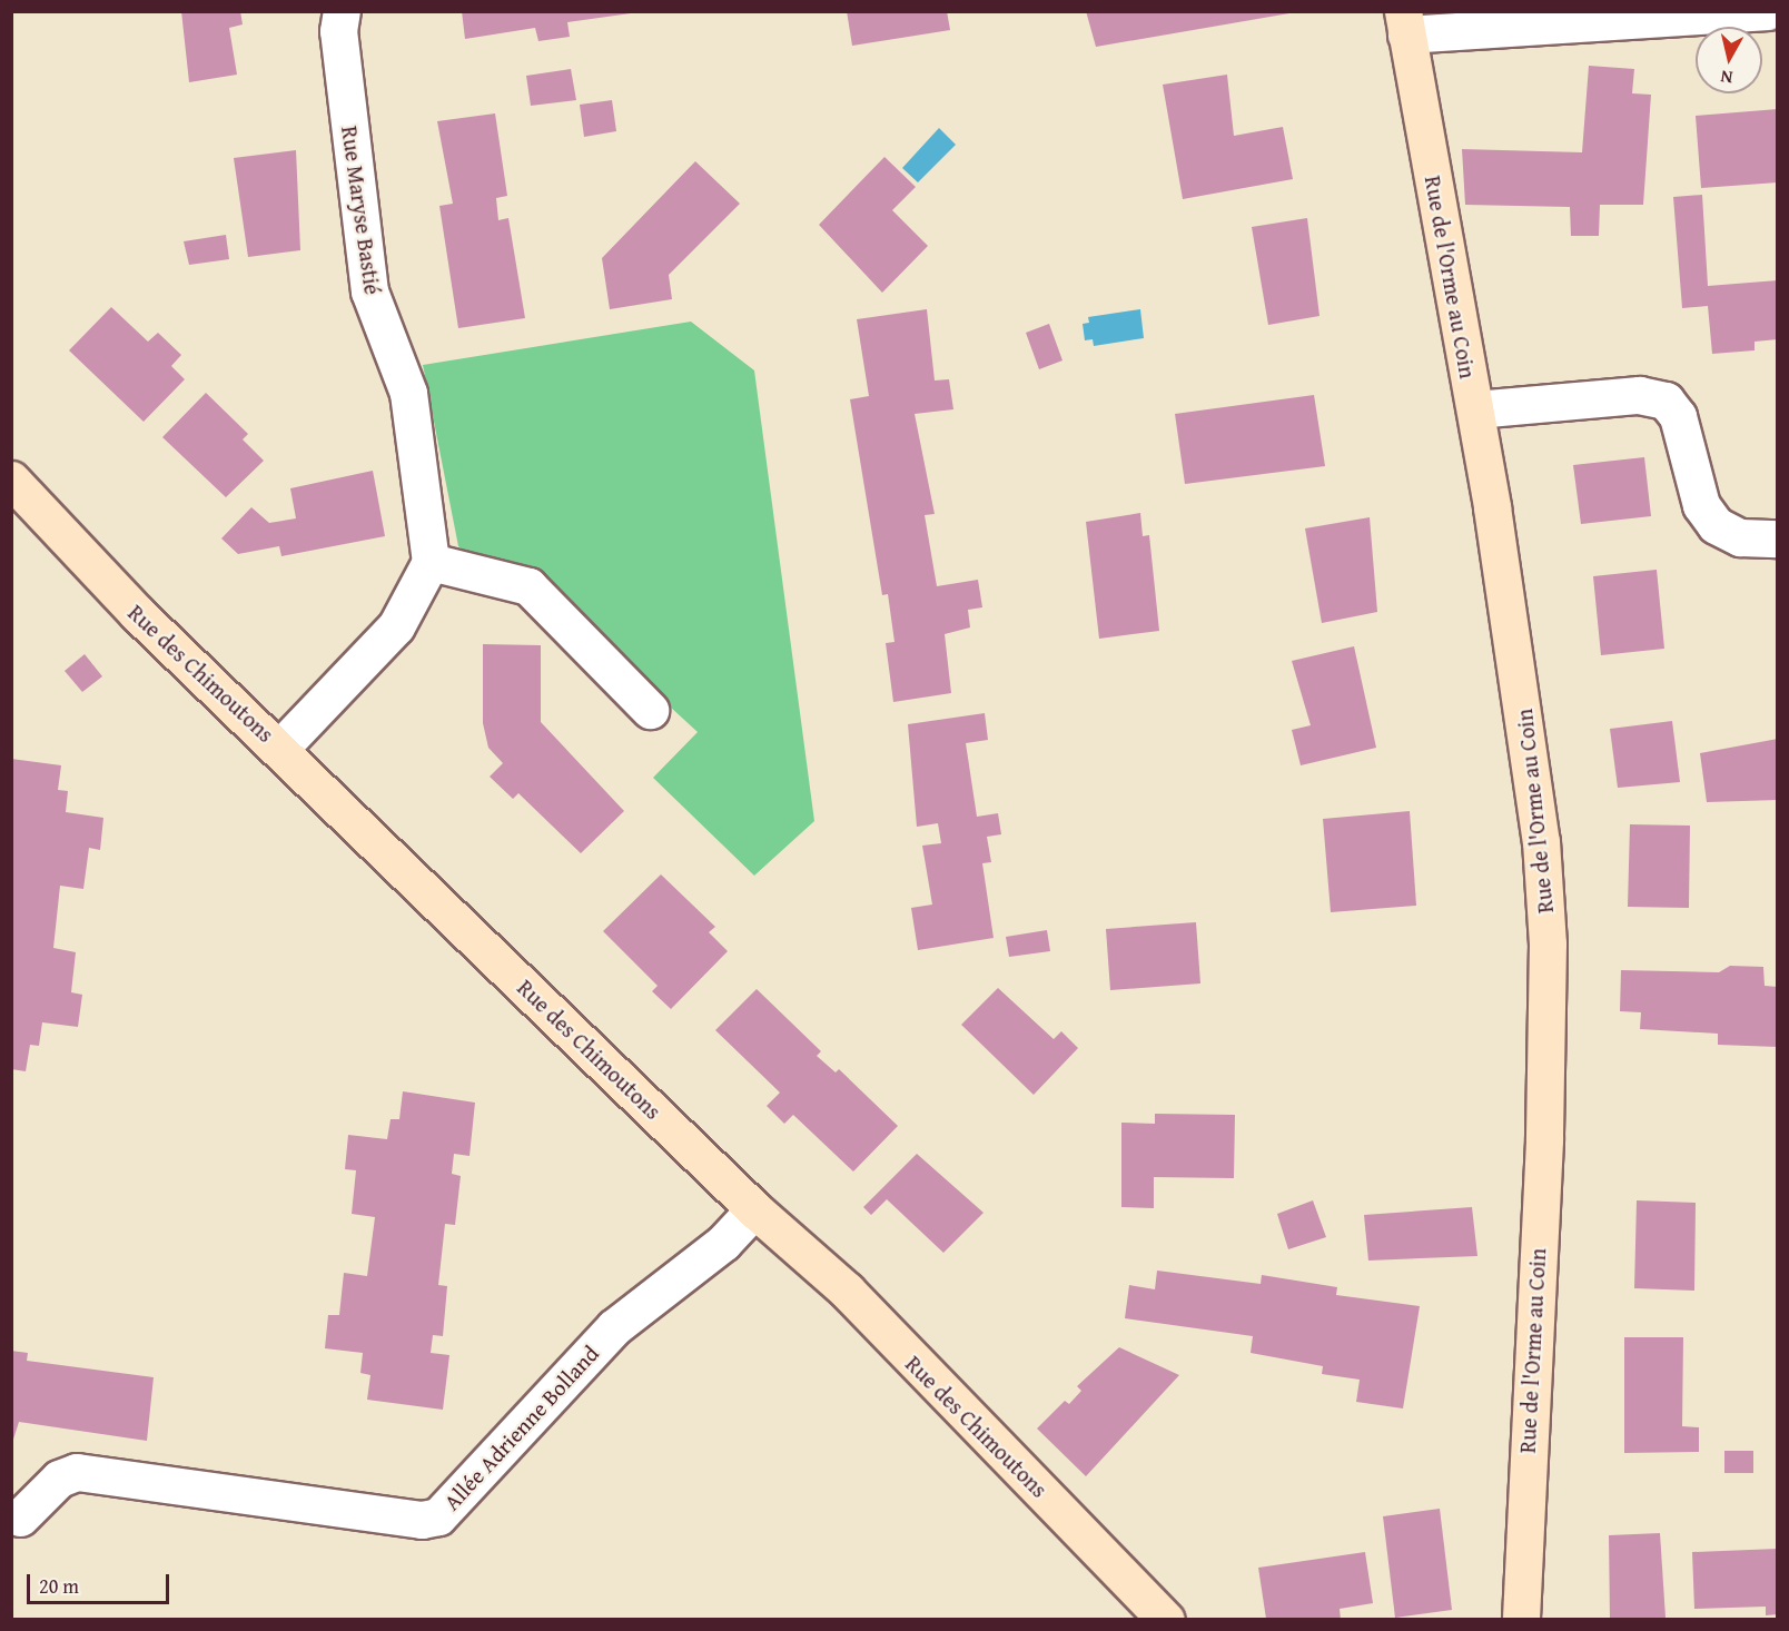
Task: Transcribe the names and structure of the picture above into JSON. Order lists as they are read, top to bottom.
{
  "streets": {
    "main road": ["Rue de l'Orme au Coin", "Rue des Chimoutons"],
    "street": ["Rue Maryse Bastié", "Allée Adrienne Bolland"]
  },
  "crossings": [
    ["Rue des Chimoutons", "Allée Adrienne Bolland"]
  ],
  "scale_bar": "20 m",
  "north": "bottom"
}
